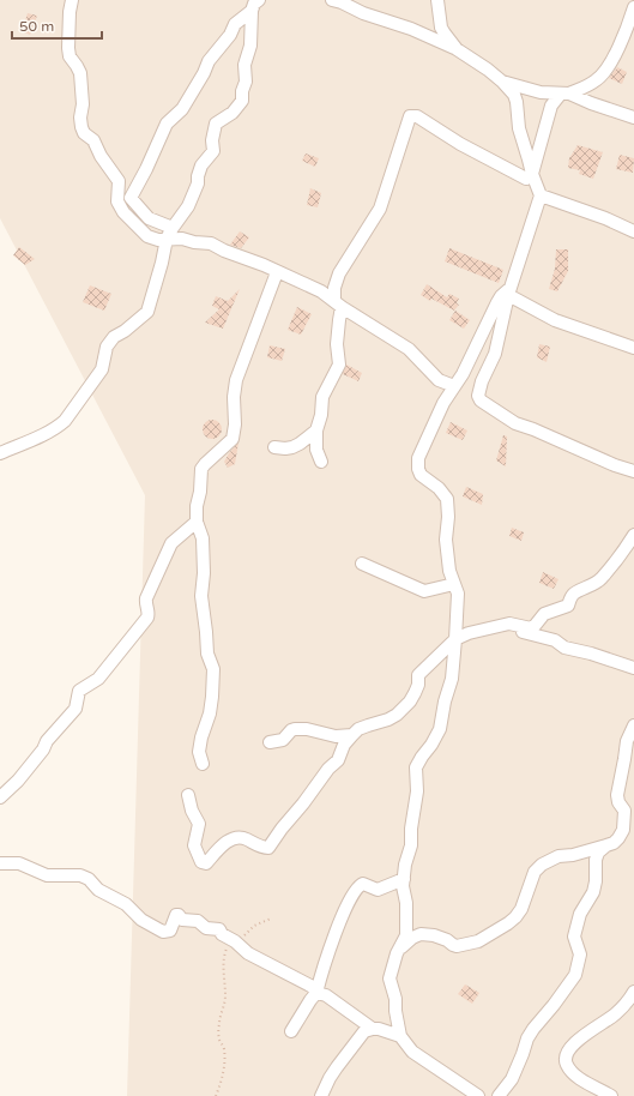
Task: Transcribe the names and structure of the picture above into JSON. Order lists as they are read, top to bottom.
{
  "scale_bar": "50 m"
}
